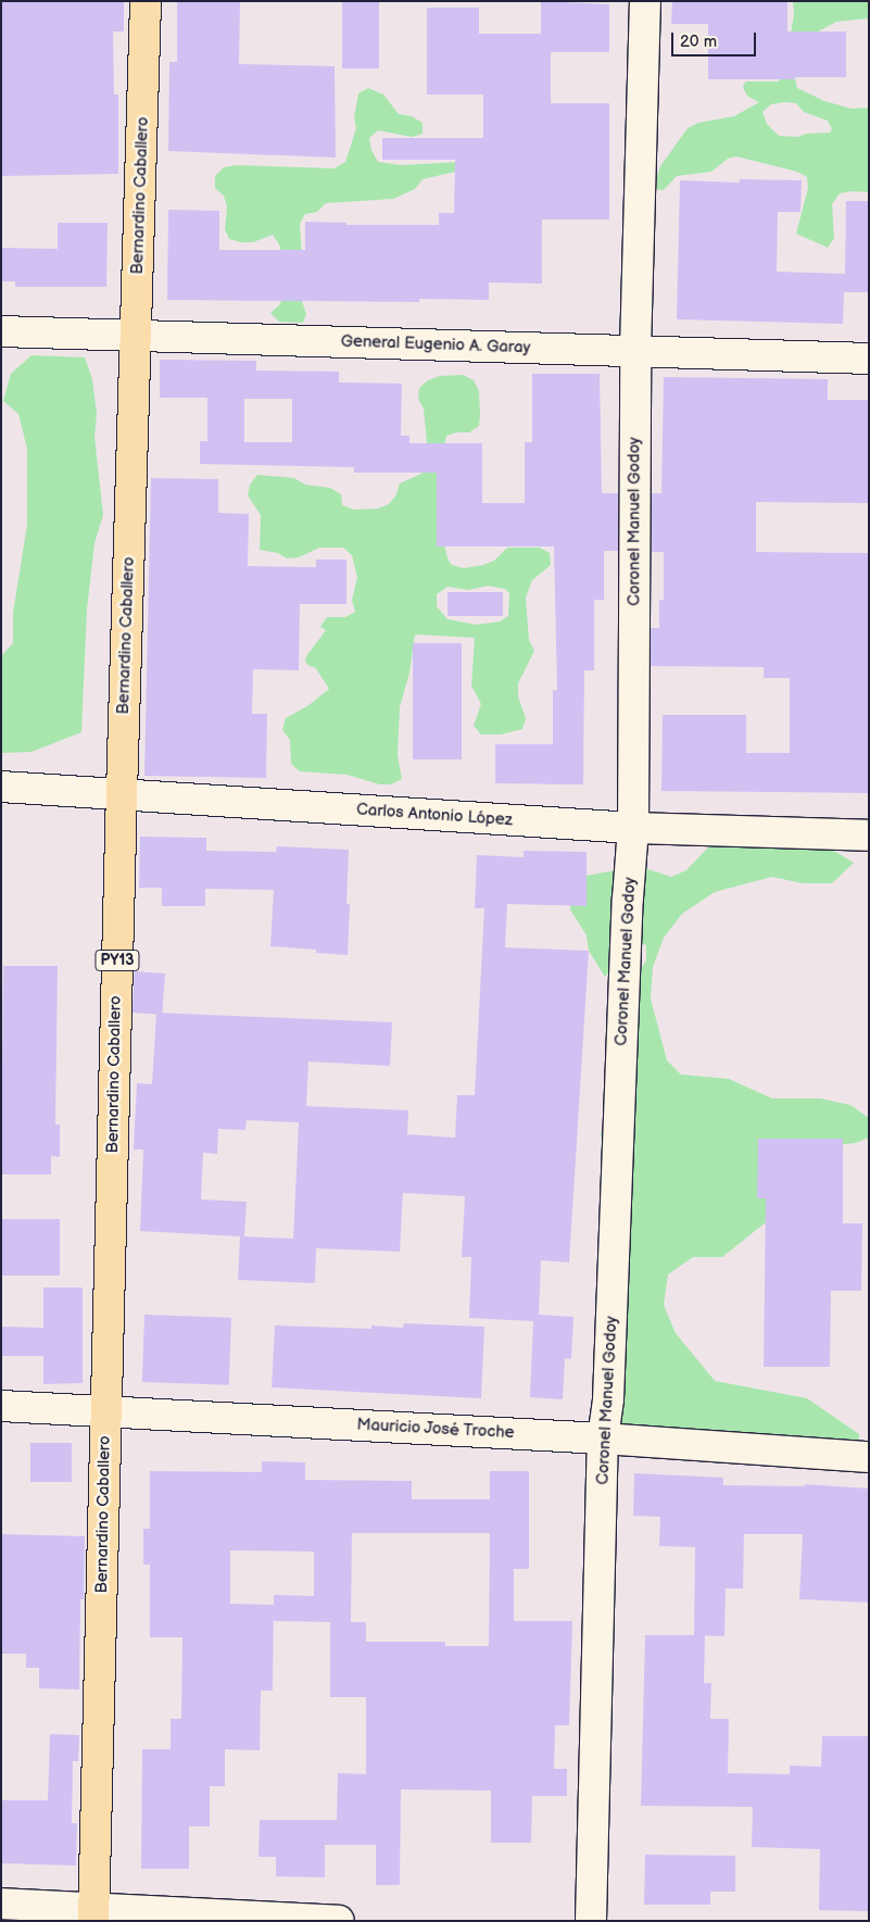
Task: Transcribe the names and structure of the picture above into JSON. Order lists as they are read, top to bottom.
{
  "streets": {
    "highway": ["Bernardino Caballero", "PY13"],
    "street": [
      "General Eugenio A. Garay",
      "Coronel Manuel Godoy",
      "Carlos Antonio López",
      "Mauricio José Troche"
    ]
  },
  "crossings": [
    ["Bernardino Caballero", "General Eugenio A. Garay"],
    ["Bernardino Caballero", "Carlos Antonio López"],
    ["Bernardino Caballero", "Mauricio José Troche"],
    ["General Eugenio A. Garay", "Coronel Manuel Godoy"],
    ["Coronel Manuel Godoy", "Carlos Antonio López"],
    ["Coronel Manuel Godoy", "Mauricio José Troche"]
  ],
  "scale_bar": "20 m"
}
